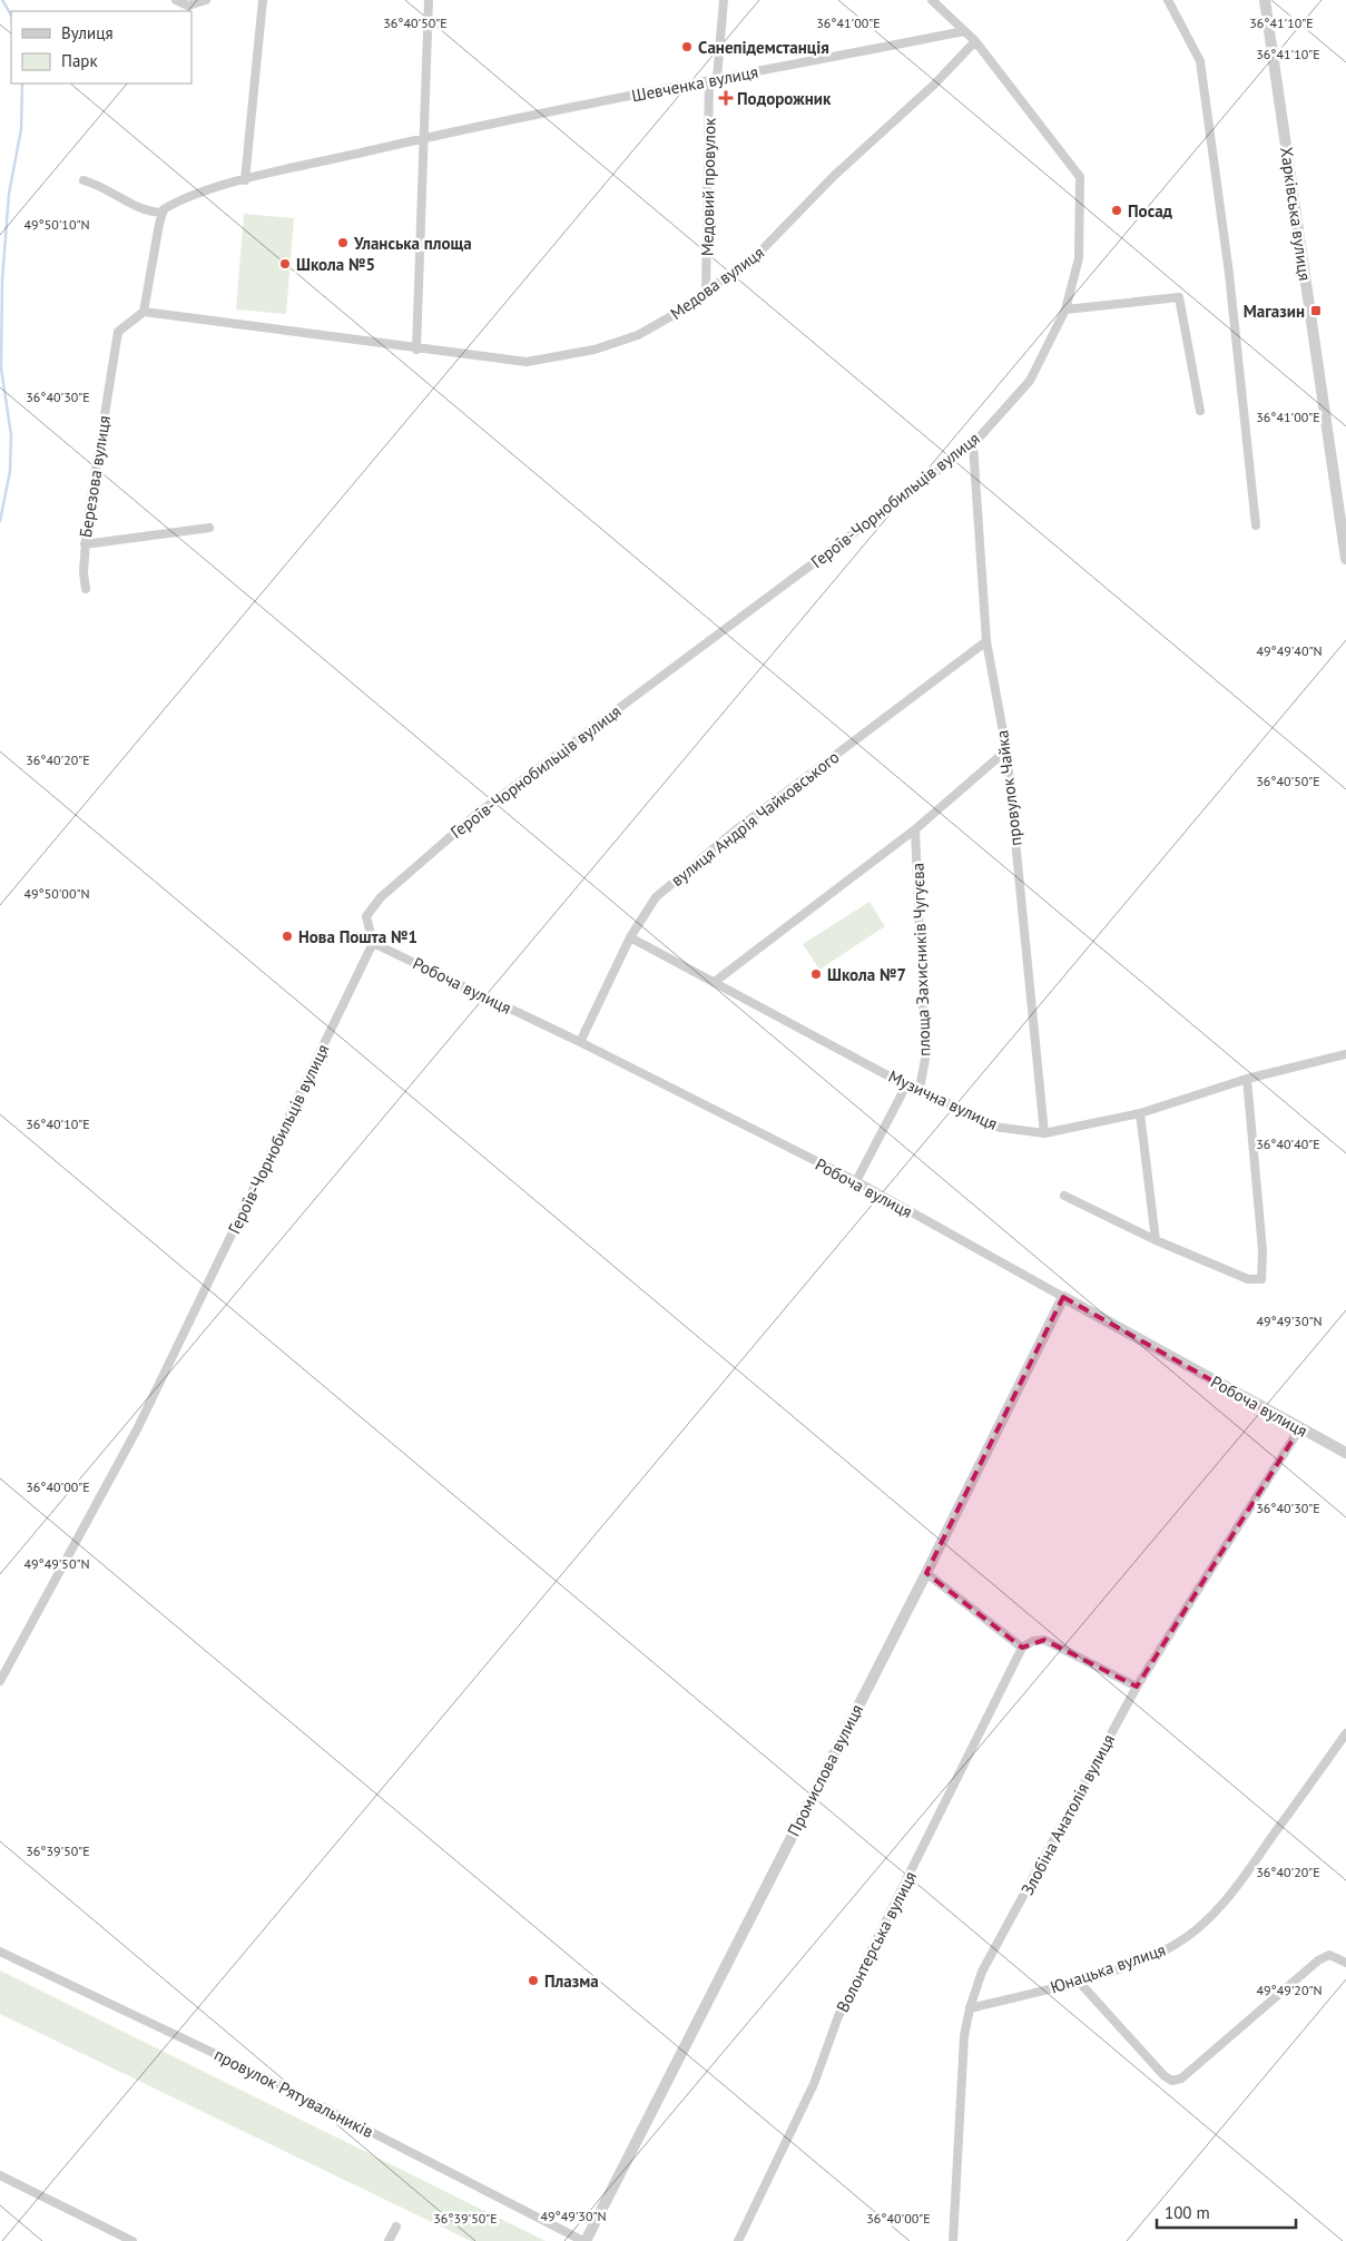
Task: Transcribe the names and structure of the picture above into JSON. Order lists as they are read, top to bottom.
{
  "streets": {
    "street": [
      "Шевченка вулиця",
      "Медовий провулок",
      "Харківська вулиця",
      "Медова вулиця",
      "Березова вулиця",
      "Героїв-Чорнобильців вулиця",
      "провулок Чайка",
      "вулиця Андрія Чайковського",
      "площа Захисників Чугуєва",
      "Робоча вулиця",
      "Музична вулиця",
      "Промислова вулиця",
      "Злобіна Анатолія вулиця",
      "Волонтерська вулиця",
      "Юнацька вулиця",
      "провулок Рятувальників"
    ]
  },
  "crossings": [
    ["Шевченка вулиця", "Медовий провулок"],
    ["Шевченка вулиця", "Героїв-Чорнобильців вулиця"],
    ["Медовий провулок", "Медова вулиця"],
    ["Медова вулиця", "Героїв-Чорнобильців вулиця"],
    ["Героїв-Чорнобильців вулиця", "провулок Чайка"],
    ["Героїв-Чорнобильців вулиця", "Робоча вулиця"],
    ["провулок Чайка", "вулиця Андрія Чайковського"],
    ["провулок Чайка", "Музична вулиця"],
    ["вулиця Андрія Чайковського", "Робоча вулиця"],
    ["вулиця Андрія Чайковського", "Музична вулиця"],
    ["площа Захисників Чугуєва", "Музична вулиця"],
    ["Робоча вулиця", "Промислова вулиця"],
    ["Робоча вулиця", "Злобіна Анатолія вулиця"],
    ["Промислова вулиця", "провулок Рятувальників"],
    ["Злобіна Анатолія вулиця", "Юнацька вулиця"]
  ],
  "places": {
    "other": [
      "Санепідемстанція",
      "Посад",
      "Уланська площа",
      "Школа №5",
      "Нова Пошта №1",
      "Школа №7",
      "Плазма"
    ],
    "health": ["Подорожник"],
    "transit": ["Магазин"]
  },
  "legend": ["Вулиця", "Парк"],
  "scale_bar": "100 m",
  "coordinates": [
    "36°41'10\"E",
    "36°40'50\"E",
    "36°41'00\"E",
    "49°50'10\"N",
    "36°40'30\"E",
    "49°49'40\"N",
    "36°40'20\"E",
    "49°50'00\"N",
    "36°40'10\"E",
    "36°40'40\"E",
    "49°49'30\"N",
    "36°40'00\"E",
    "49°49'50\"N",
    "36°39'50\"E",
    "49°49'20\"N"
  ]
}
